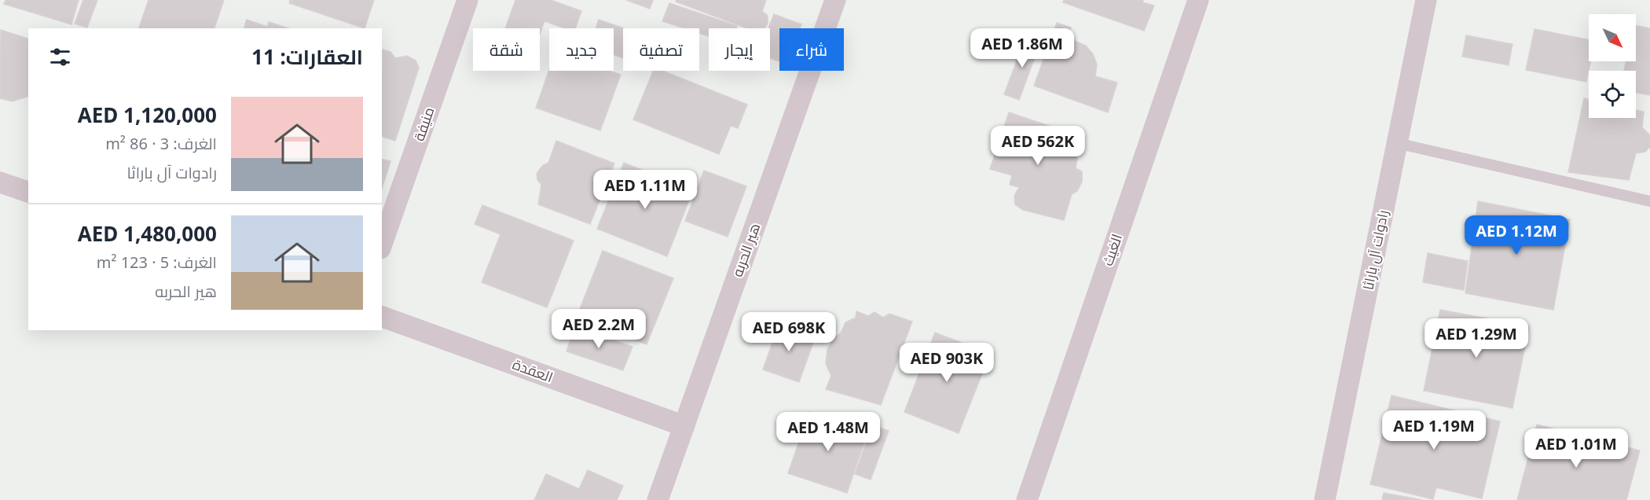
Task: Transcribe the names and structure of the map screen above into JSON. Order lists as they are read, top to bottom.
{
  "streets": {
    "street": [
      "منيفة",
      "هير الحربه",
      "الغيث",
      "رادوات آل باراثا",
      "العقدة"
    ]
  },
  "crossings": [
    ["هير الحربه", "العقدة"]
  ],
  "north": "bottom right",
  "page": {
    "price": [
      "AED 1.86M",
      "AED 562K",
      "AED 1.11M",
      "AED 1.12M",
      "AED 2.2M",
      "AED 698K",
      "AED 1.29M",
      "AED 903K",
      "AED 1.19M",
      "AED 1.48M",
      "AED 1.01M"
    ],
    "chip": [
      "شراء",
      "إيجار",
      "تصفية",
      "جديد",
      "شقة"
    ],
    "heading": "العقارات: 11",
    "list": [
      {
        "name": "AED 1,120,000",
        "note": "الغرف: 3 · 86 m² · رادوات آل باراثا"
      },
      {
        "name": "AED 1,480,000",
        "note": "الغرف: 5 · 123 m² · هير الحربه"
      }
    ]
  }
}
